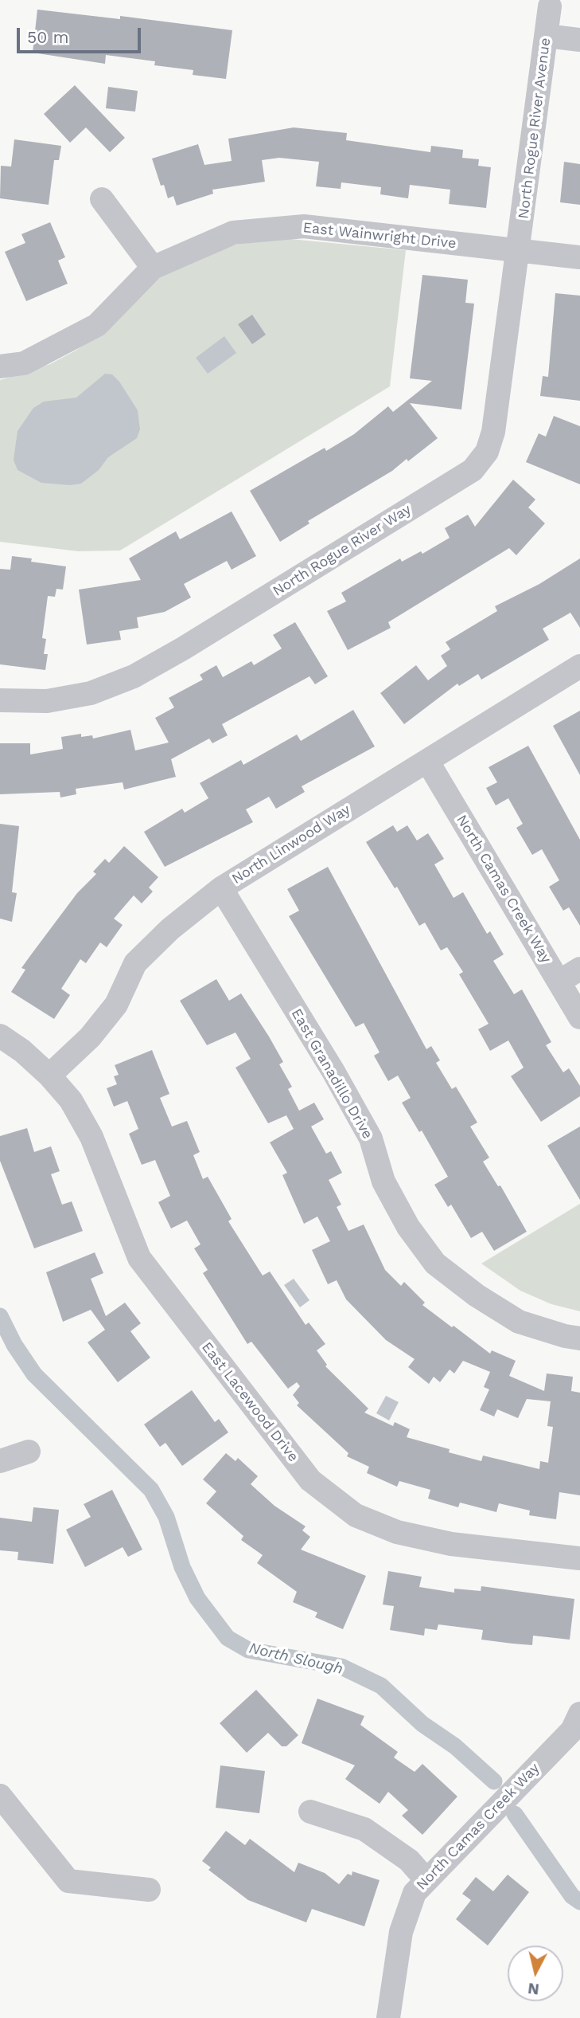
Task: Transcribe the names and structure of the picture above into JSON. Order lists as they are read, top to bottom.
{
  "streets": {
    "street": [
      "North Rogue River Avenue",
      "East Wainwright Drive",
      "North Rogue River Way",
      "North Linwood Way",
      "North Camas Creek Way",
      "East Granadillo Drive",
      "East Lacewood Drive"
    ]
  },
  "crossings": [
    ["North Rogue River Avenue", "East Wainwright Drive"],
    ["North Rogue River Avenue", "North Rogue River Way"],
    ["East Wainwright Drive", "North Rogue River Way"],
    ["North Linwood Way", "North Camas Creek Way"],
    ["North Linwood Way", "East Granadillo Drive"],
    ["North Linwood Way", "East Lacewood Drive"]
  ],
  "water": ["North Slough"],
  "scale_bar": "50 m",
  "north": "bottom"
}
